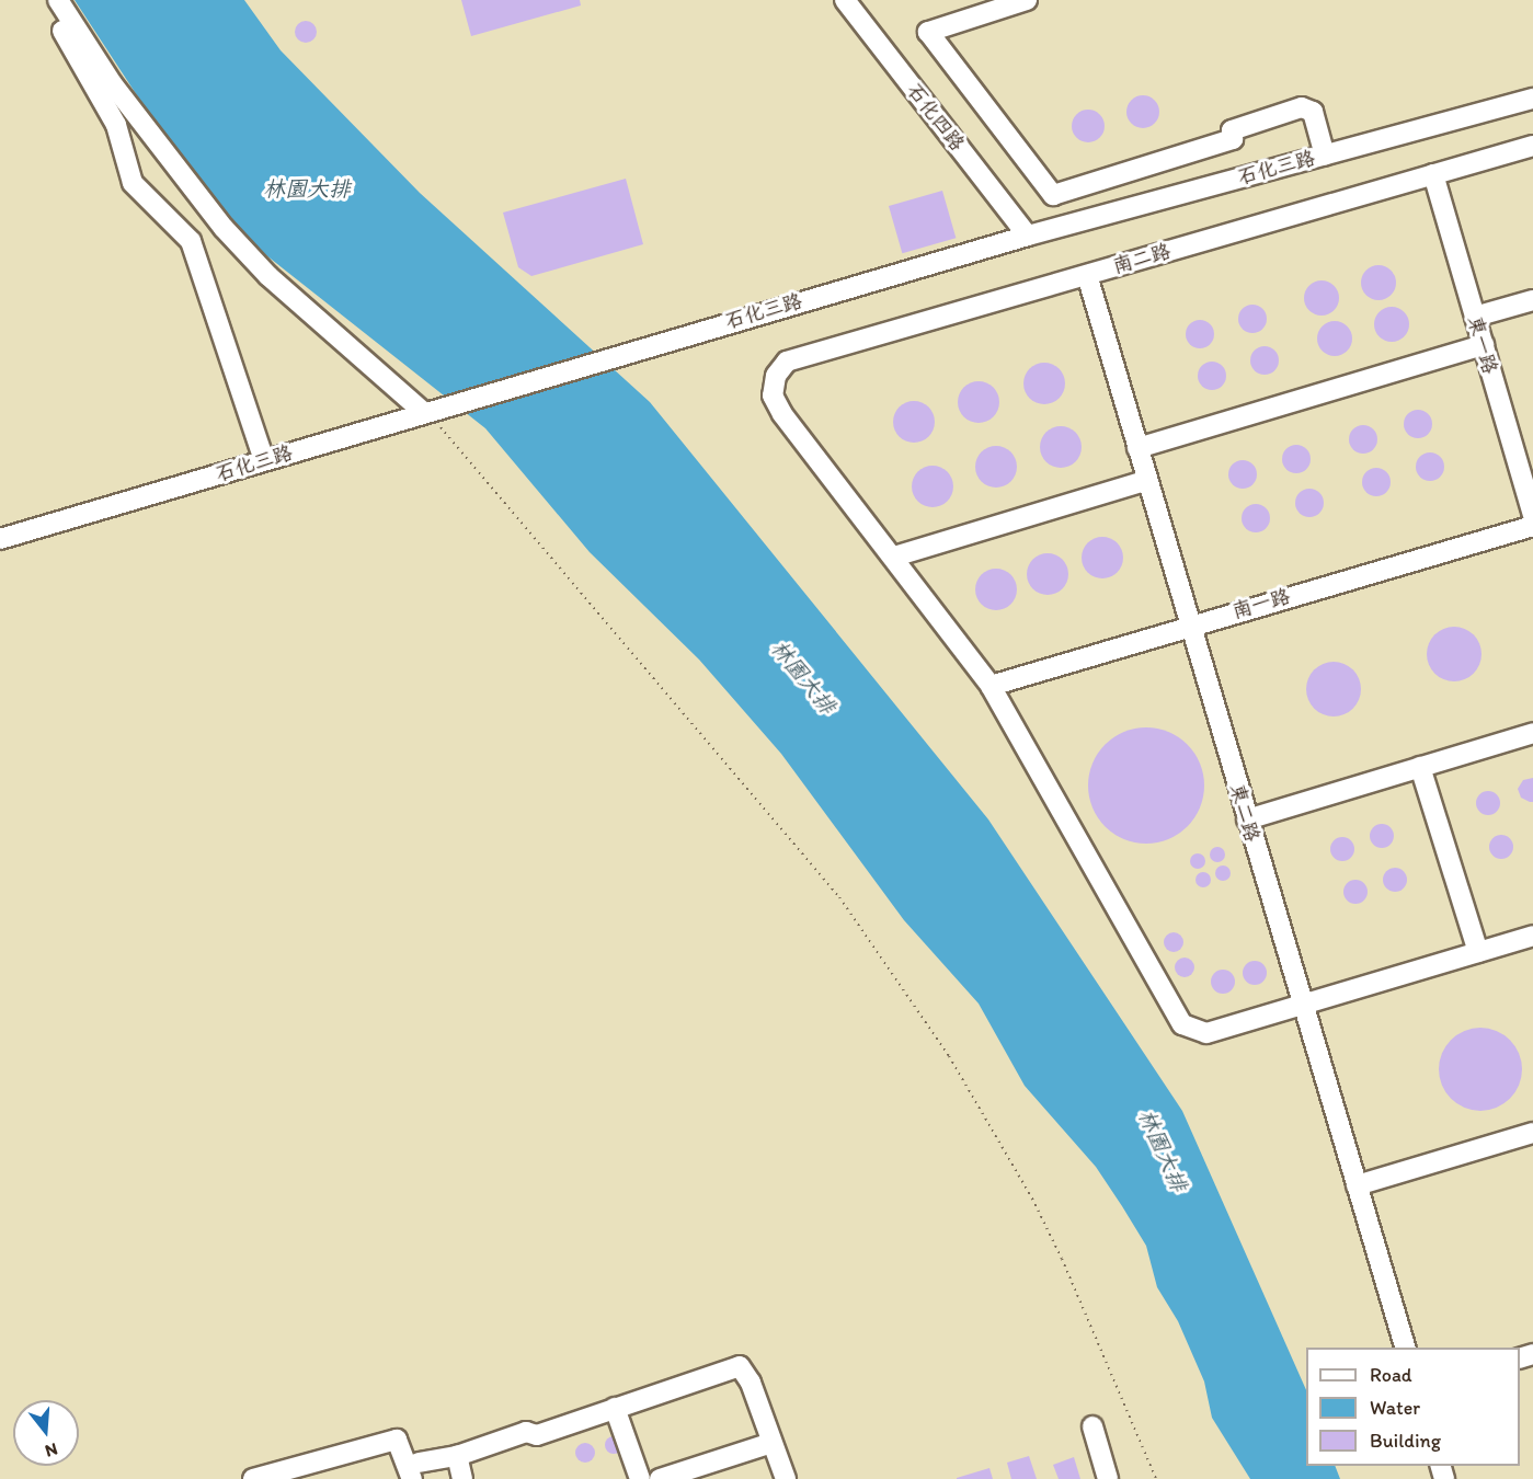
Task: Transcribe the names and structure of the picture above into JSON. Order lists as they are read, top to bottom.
{
  "streets": {
    "street": [
      "石化四路",
      "石化三路",
      "南二路",
      "東一路",
      "南一路",
      "東二路"
    ]
  },
  "crossings": [
    ["石化四路", "石化三路"],
    ["南二路", "東一路"],
    ["南二路", "東二路"],
    ["南一路", "東二路"]
  ],
  "water": ["林園大排"],
  "legend": ["Road", "Water", "Building"],
  "north": "bottom"
}
